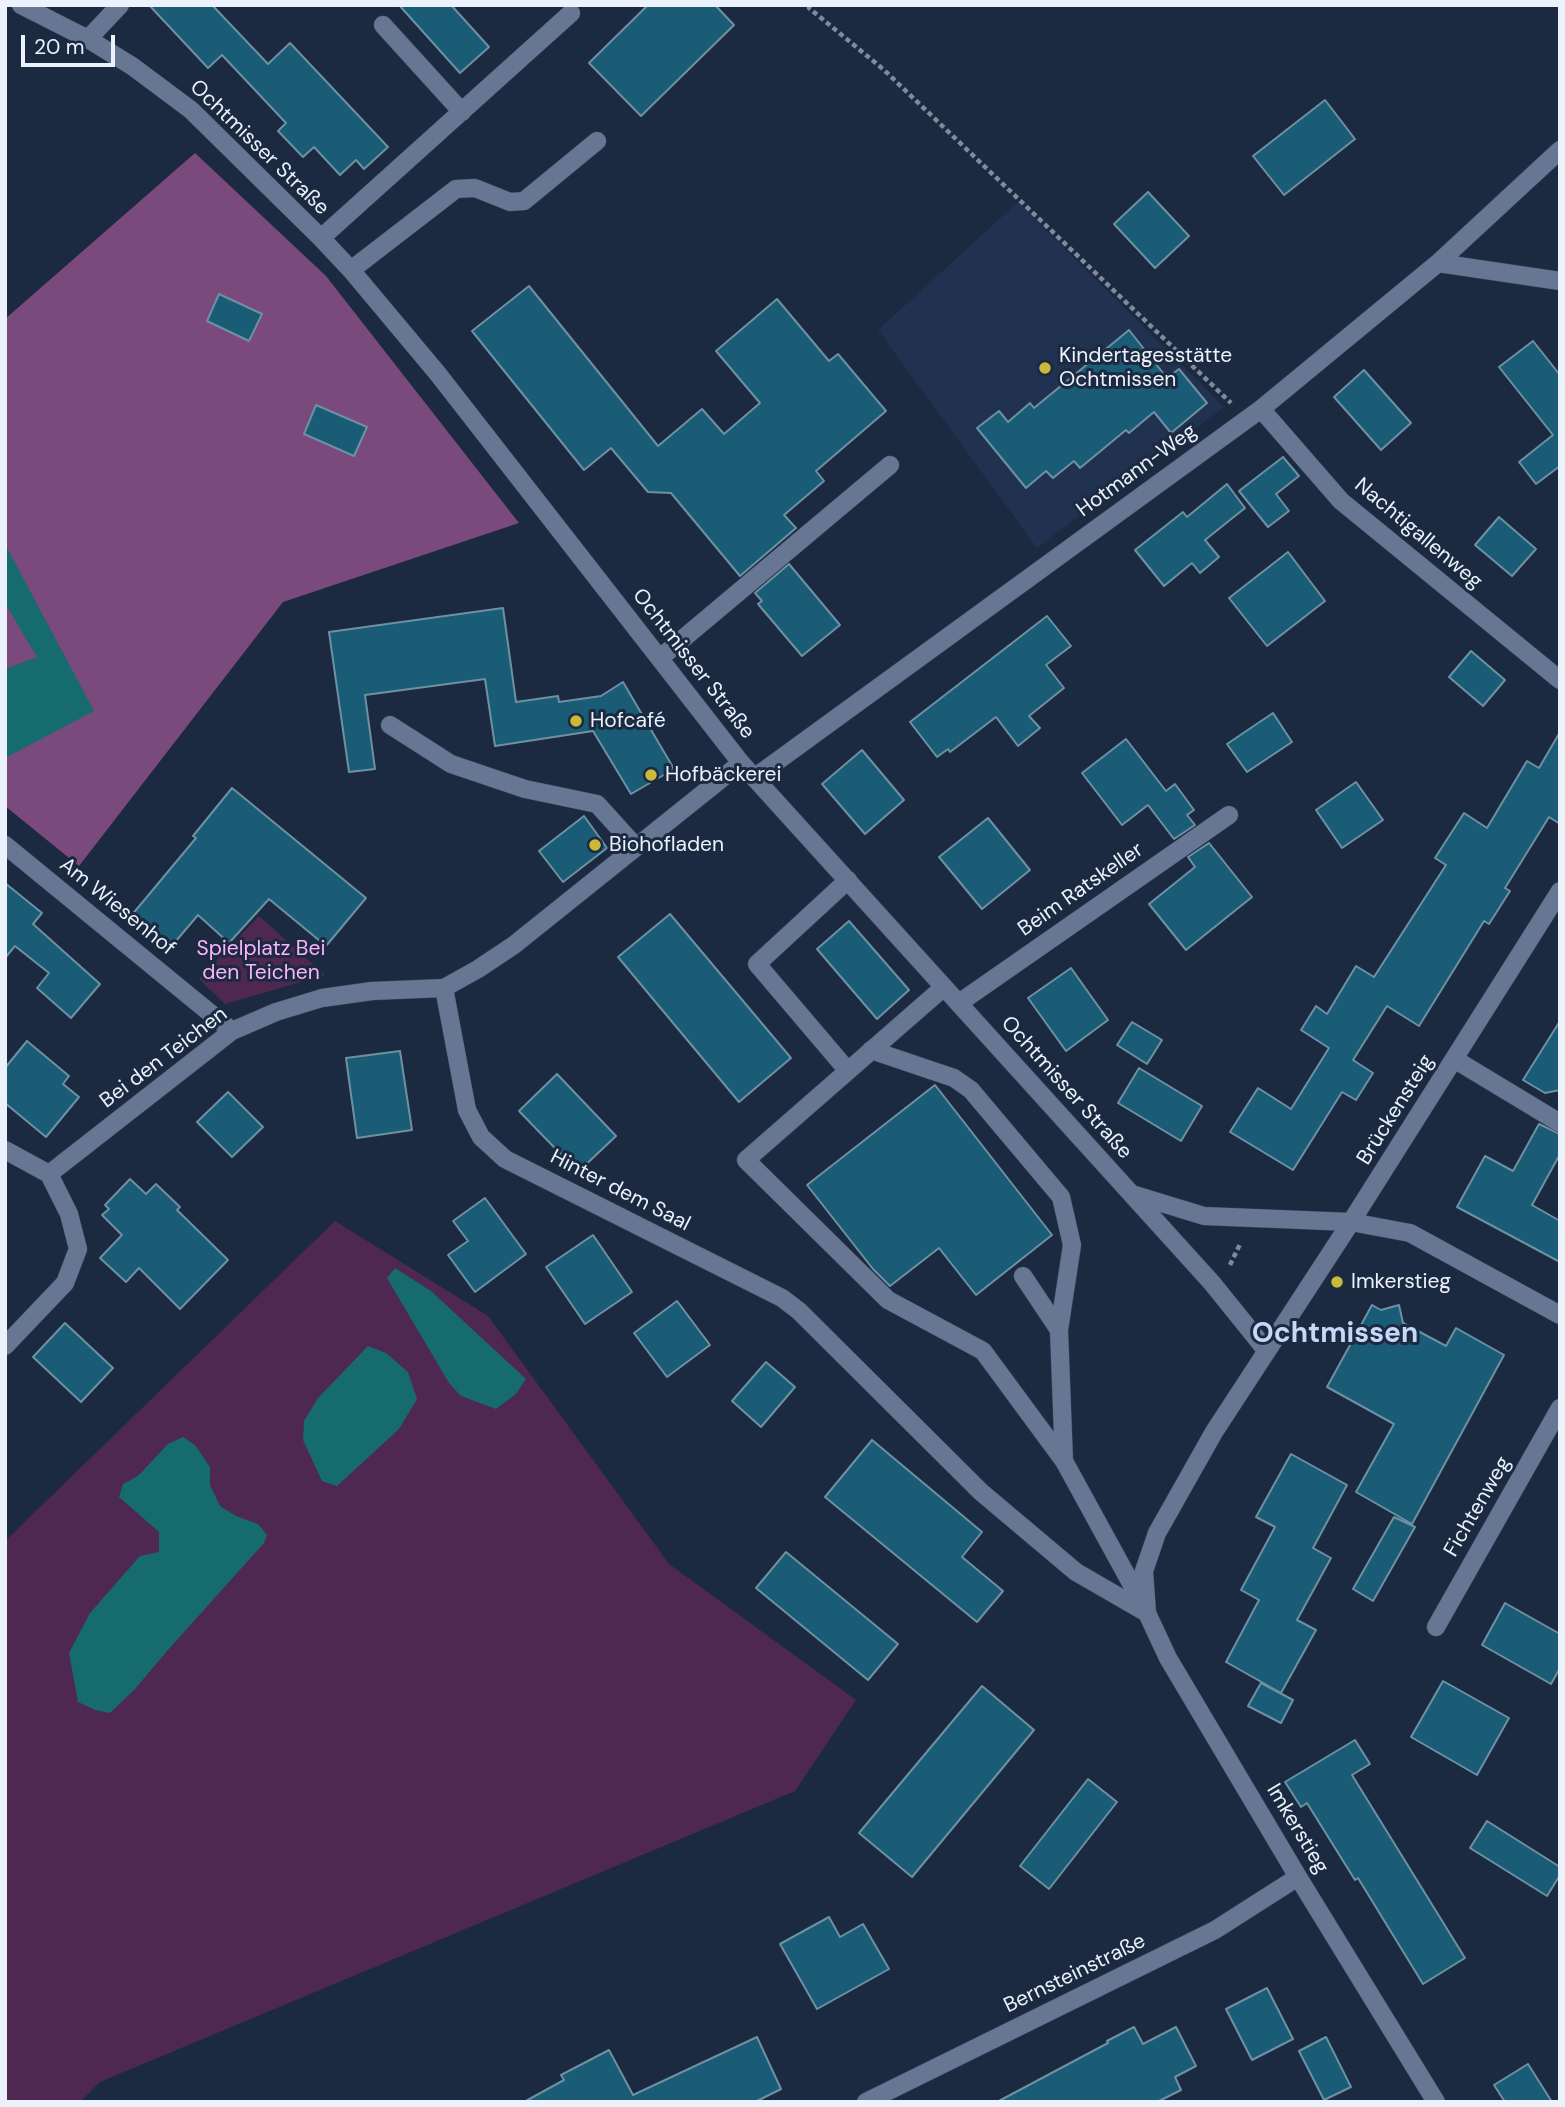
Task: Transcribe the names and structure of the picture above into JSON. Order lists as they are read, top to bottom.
{
  "streets": {
    "street": [
      "Ochtmisser Straße",
      "Hotmann-Weg",
      "Nachtigallenweg",
      "Beim Ratskeller",
      "Am Wiesenhof",
      "Bei den Teichen",
      "Brückensteig",
      "Hinter dem Saal",
      "Fichtenweg",
      "Imkerstieg",
      "Bernsteinstraße"
    ]
  },
  "crossings": [
    ["Ochtmisser Straße", "Hotmann-Weg"],
    ["Ochtmisser Straße", "Beim Ratskeller"],
    ["Ochtmisser Straße", "Brückensteig"],
    ["Ochtmisser Straße", "Imkerstieg"],
    ["Hotmann-Weg", "Nachtigallenweg"],
    ["Am Wiesenhof", "Bei den Teichen"],
    ["Bei den Teichen", "Hinter dem Saal"],
    ["Brückensteig", "Imkerstieg"],
    ["Hinter dem Saal", "Imkerstieg"],
    ["Imkerstieg", "Bernsteinstraße"]
  ],
  "districts": ["Ochtmissen"],
  "parks": ["Spielplatz Bei den Teichen"],
  "places": [
    "Kindertagesstätte Ochtmissen",
    "Hofcafé",
    "Hofbäckerei",
    "Biohofladen",
    "Imkerstieg"
  ],
  "scale_bar": "20 m"
}
